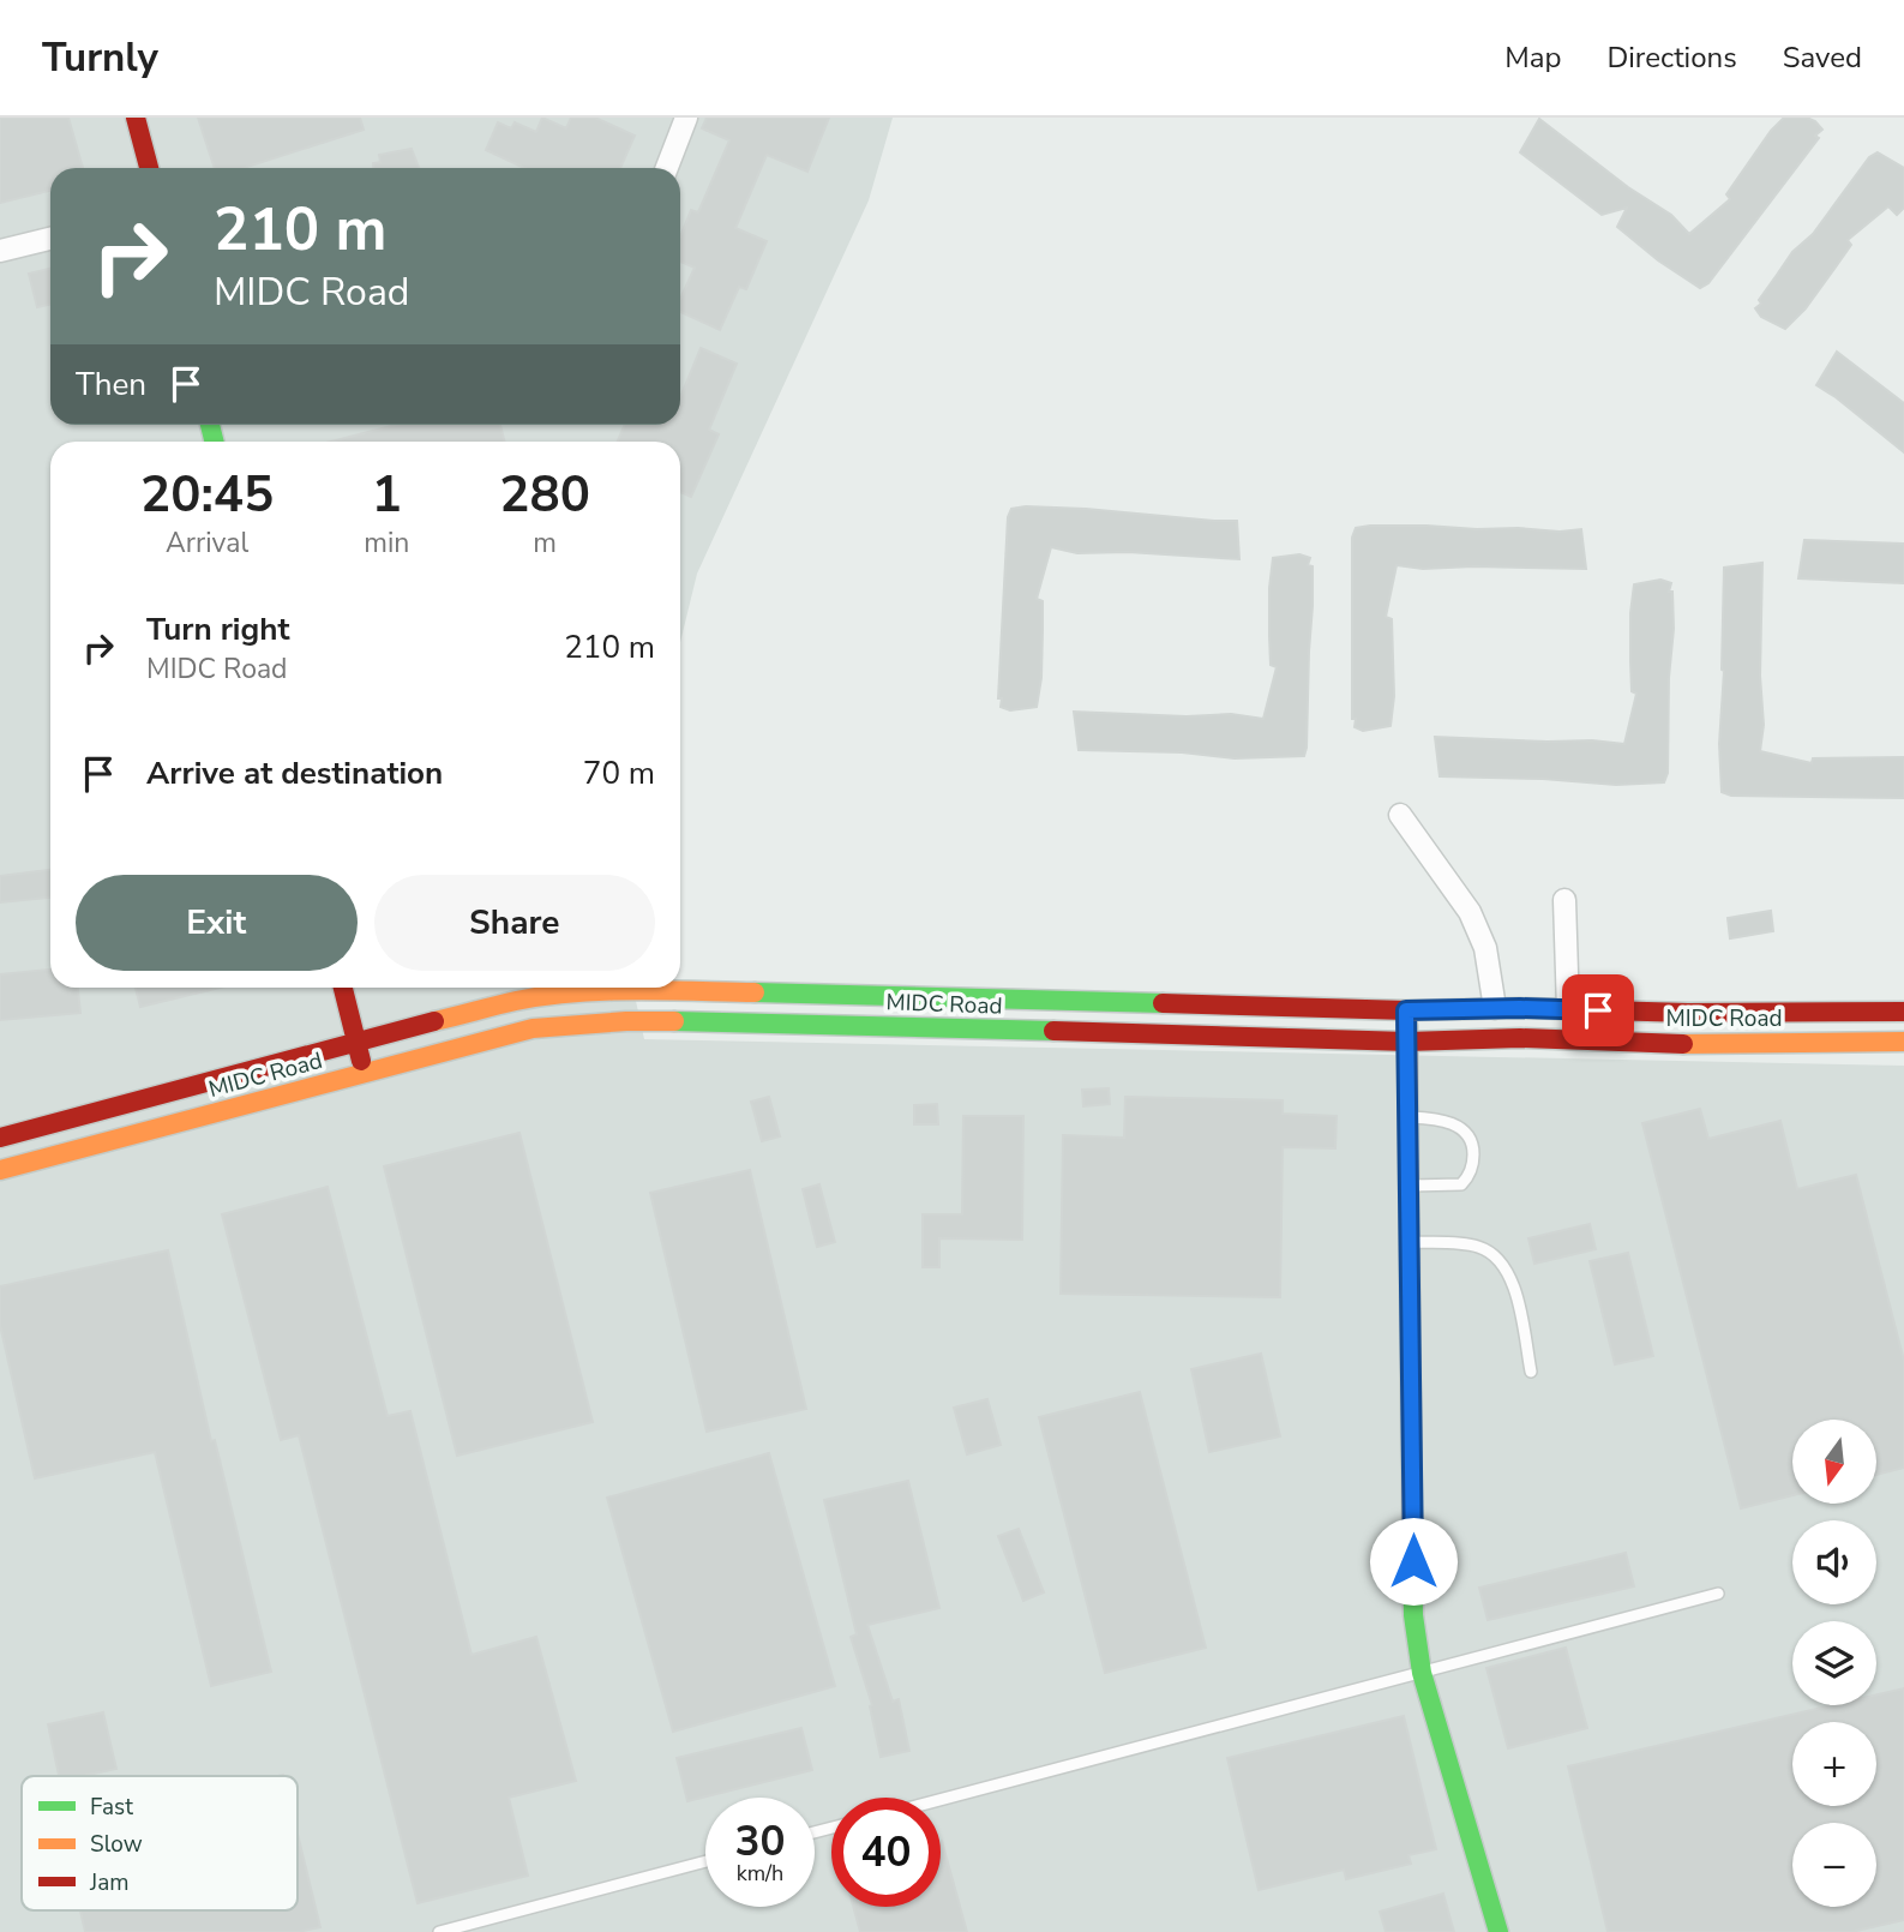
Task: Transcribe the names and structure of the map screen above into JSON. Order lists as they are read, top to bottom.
{
  "streets": {
    "main road": ["MIDC Road"]
  },
  "legend": ["Fast", "Slow", "Jam"],
  "north": "bottom",
  "page": {
    "header": "Turnly",
    "nav": ["Map", "Directions", "Saved"],
    "turn": ["210 m", "MIDC Road"],
    "then": "Then",
    "eta": [
      "20:45",
      "Arrival",
      "1",
      "min",
      "280",
      "m"
    ],
    "list": [
      {
        "name": "Turn right",
        "note": "MIDC Road",
        "value": "210 m"
      },
      {
        "name": "Arrive at destination",
        "value": "70 m"
      }
    ],
    "buttons": ["Exit", "Share"],
    "map_buttons": ["+", "−"],
    "speed": "30 km/h",
    "limit": "40"
  }
}
